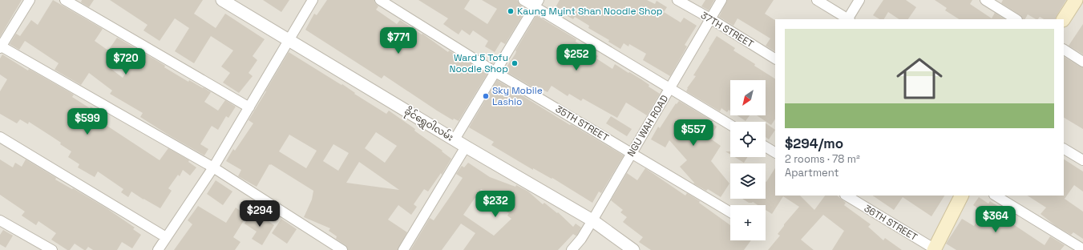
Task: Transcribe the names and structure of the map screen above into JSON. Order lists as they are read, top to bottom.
{
  "streets": {
    "street": [
      "37TH STREET",
      "35TH STREET",
      "ခိုင်ရွှေဝါလမ်း",
      "NGU WAH ROAD",
      "36TH STREET"
    ]
  },
  "crossings": [
    ["37TH STREET", "NGU WAH ROAD"],
    ["35TH STREET", "NGU WAH ROAD"],
    ["ခိုင်ရွှေဝါလမ်း", "NGU WAH ROAD"]
  ],
  "places": ["Kaung Myint Shan Noodle Shop", "Ward 5 Tofu Noodle Shop", "Sky Mobile Lashio"],
  "north": "bottom left",
  "page": {
    "list": [
      {
        "name": "$294/mo",
        "note": "2 rooms · 78 m² · Apartment"
      }
    ],
    "price": [
      "$771",
      "$252",
      "$720",
      "$599",
      "$557",
      "$232",
      "$294",
      "$364"
    ],
    "map_buttons": "+"
  }
}
